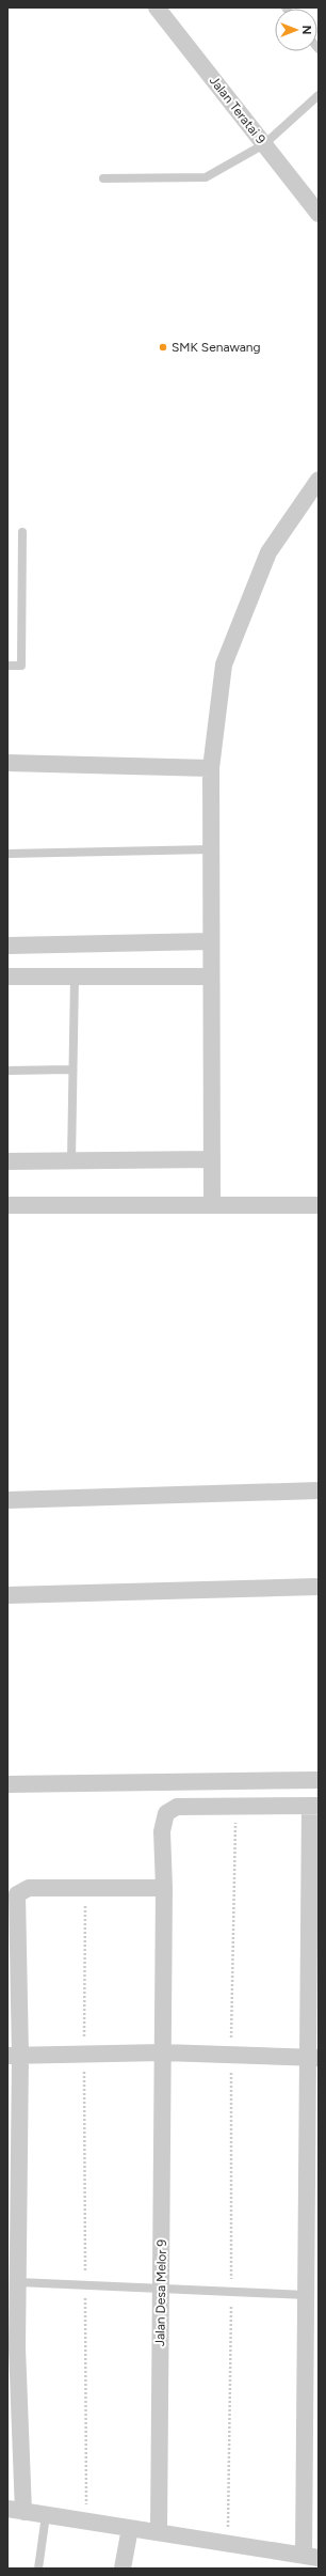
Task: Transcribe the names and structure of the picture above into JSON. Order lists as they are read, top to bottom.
{
  "streets": {
    "street": ["Jalan Teratai 9", "Jalan Desa Melor 9"]
  },
  "places": ["SMK Senawang"],
  "north": "right"
}
